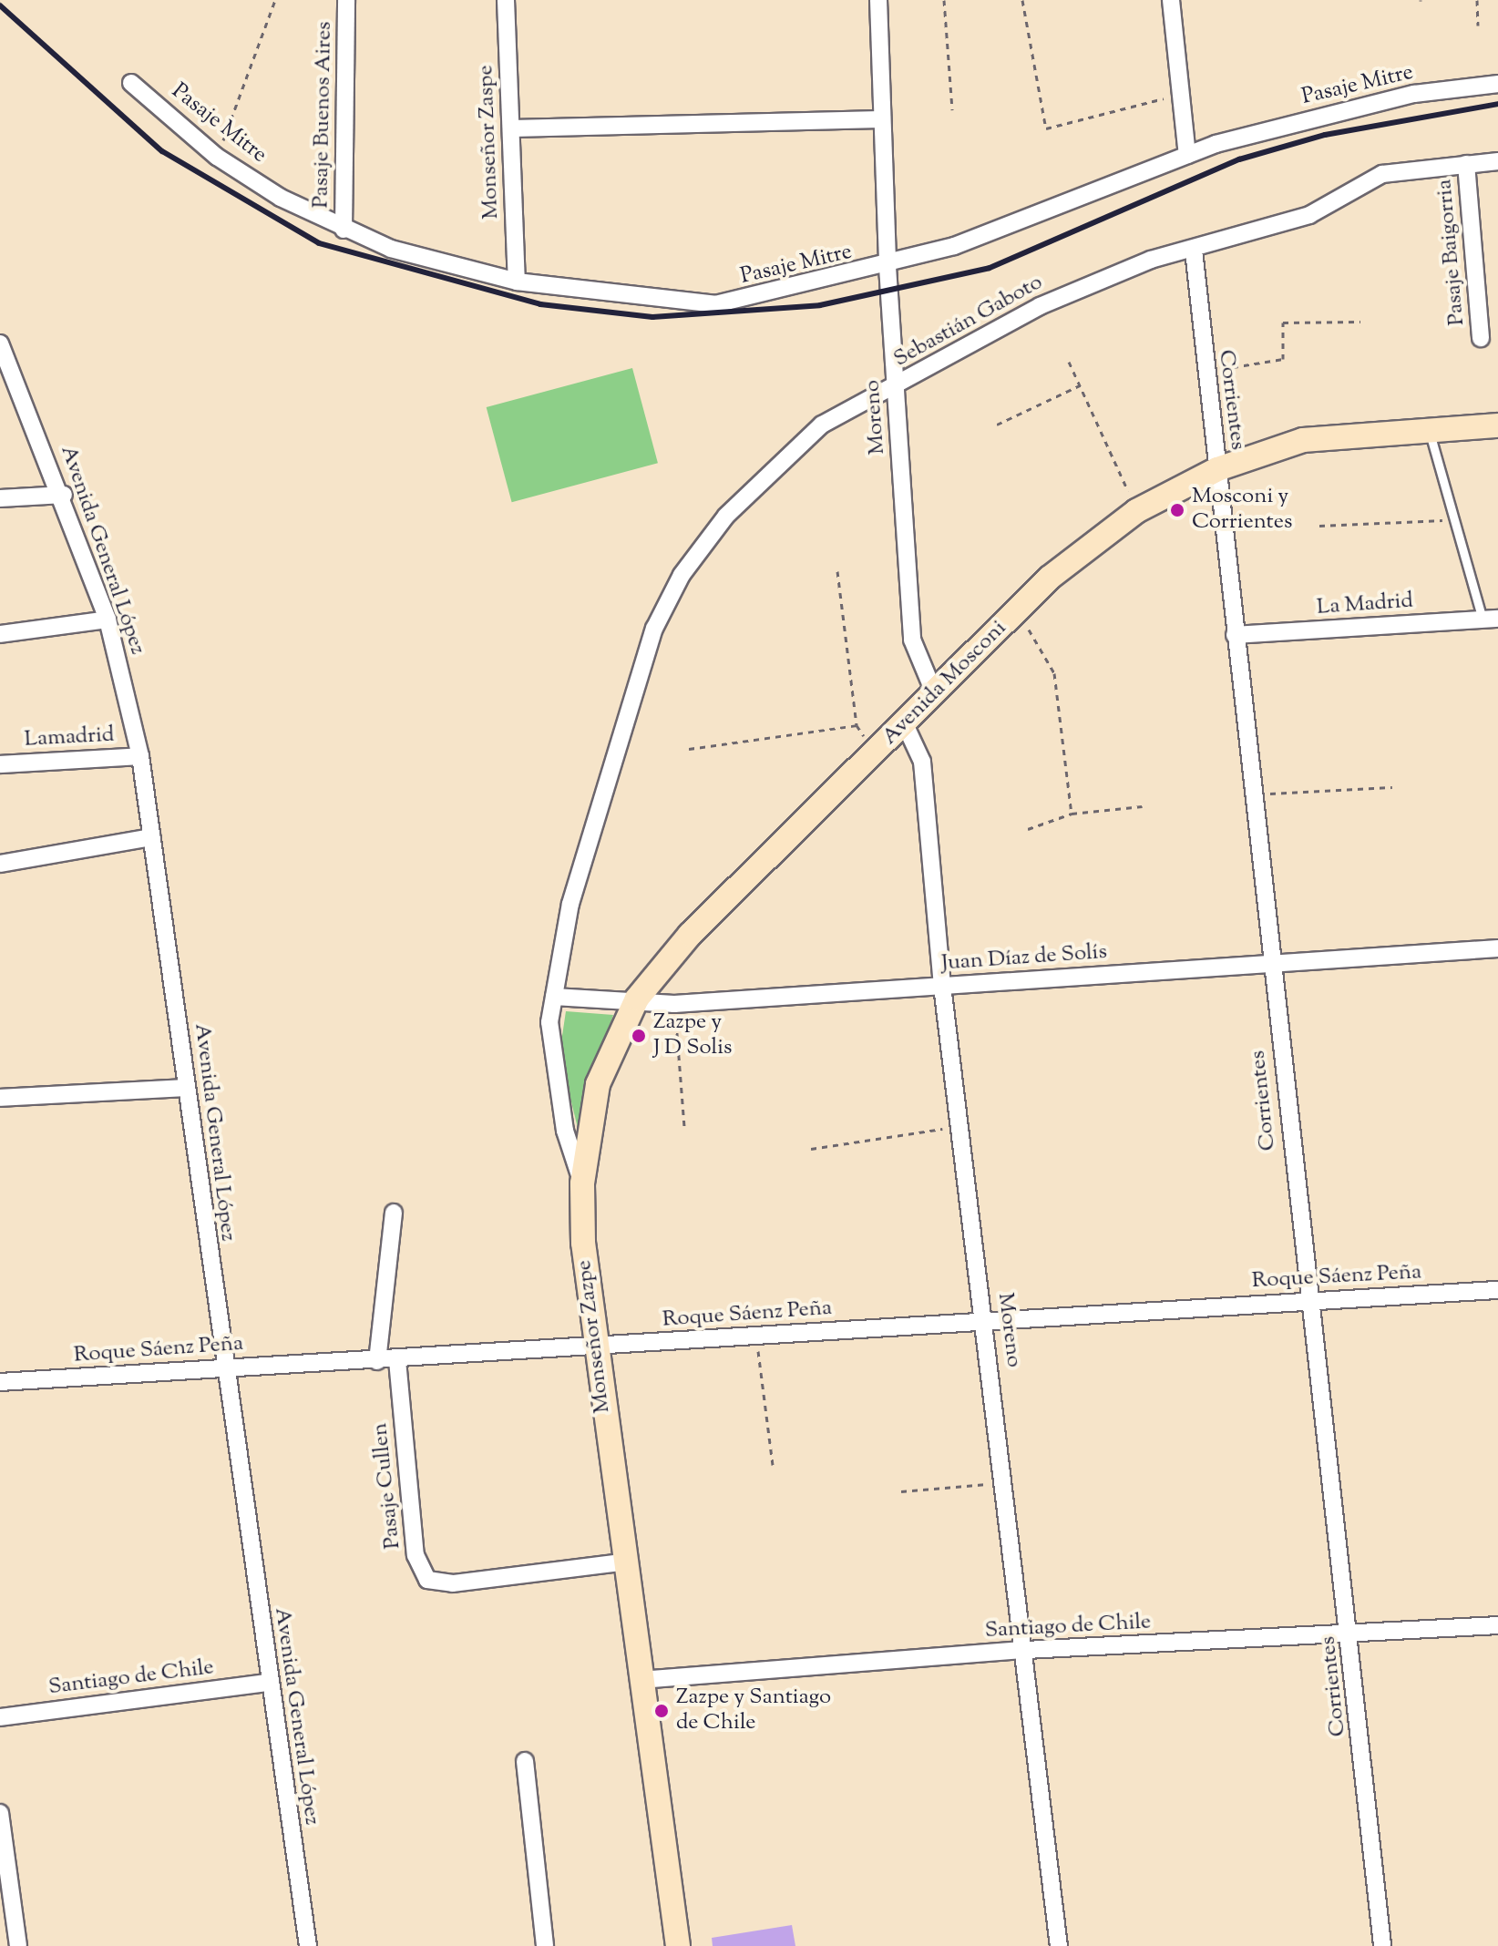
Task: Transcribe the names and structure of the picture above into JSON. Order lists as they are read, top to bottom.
{
  "streets": {
    "street": [
      "Pasaje Mitre",
      "Pasaje Buenos Aires",
      "Monseñor Zaspe",
      "Pasaje Baigorria",
      "Sebastián Gaboto",
      "Corrientes",
      "Moreno",
      "Avenida General López",
      "La Madrid",
      "Avenida Mosconi",
      "Lamadrid",
      "Juan Díaz de Solís",
      "Roque Sáenz Peña",
      "Monseñor Zazpe",
      "Pasaje Cullen",
      "Santiago de Chile"
    ]
  },
  "crossings": [
    ["Pasaje Mitre", "Pasaje Buenos Aires"],
    ["Pasaje Mitre", "Monseñor Zaspe"],
    ["Pasaje Mitre", "Moreno"],
    ["Pasaje Baigorria", "Sebastián Gaboto"],
    ["Sebastián Gaboto", "Corrientes"],
    ["Sebastián Gaboto", "Moreno"],
    ["Sebastián Gaboto", "Monseñor Zazpe"],
    ["Corrientes", "La Madrid"],
    ["Corrientes", "Avenida Mosconi"],
    ["Corrientes", "Juan Díaz de Solís"],
    ["Corrientes", "Roque Sáenz Peña"],
    ["Corrientes", "Santiago de Chile"],
    ["Moreno", "Avenida Mosconi"],
    ["Moreno", "Juan Díaz de Solís"],
    ["Moreno", "Roque Sáenz Peña"],
    ["Moreno", "Santiago de Chile"],
    ["Avenida General López", "Lamadrid"],
    ["Avenida General López", "Roque Sáenz Peña"],
    ["Avenida General López", "Santiago de Chile"],
    ["Avenida Mosconi", "Juan Díaz de Solís"],
    ["Avenida Mosconi", "Monseñor Zazpe"],
    ["Juan Díaz de Solís", "Monseñor Zazpe"],
    ["Roque Sáenz Peña", "Monseñor Zazpe"],
    ["Roque Sáenz Peña", "Pasaje Cullen"],
    ["Monseñor Zazpe", "Pasaje Cullen"],
    ["Monseñor Zazpe", "Santiago de Chile"]
  ],
  "places": ["Mosconi y Corrientes", "Zazpe y J D Solis", "Zazpe y Santiago de Chile"]
}
